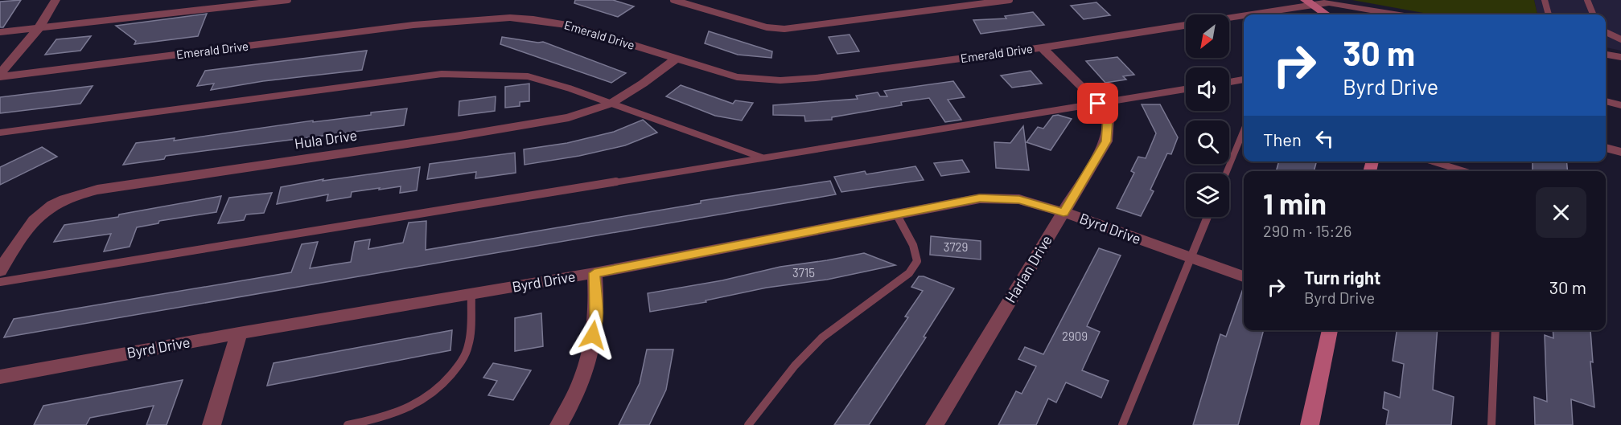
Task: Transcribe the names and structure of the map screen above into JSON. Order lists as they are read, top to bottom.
{
  "streets": {
    "street": [
      "Emerald Drive",
      "Hula Drive",
      "Byrd Drive",
      "Harlan Drive"
    ]
  },
  "crossings": [
    ["Emerald Drive", "Hula Drive"],
    ["Emerald Drive", "Harlan Drive"],
    ["Byrd Drive", "Harlan Drive"]
  ],
  "house_numbers": ["3729", "3715", "2909"],
  "north": "bottom left",
  "page": {
    "turn": ["30 m", "Byrd Drive"],
    "then": "Then",
    "heading": ["1 min", "290 m · 15:26"],
    "list": [
      {
        "name": "Turn right",
        "note": "Byrd Drive",
        "value": "30 m"
      }
    ]
  }
}
